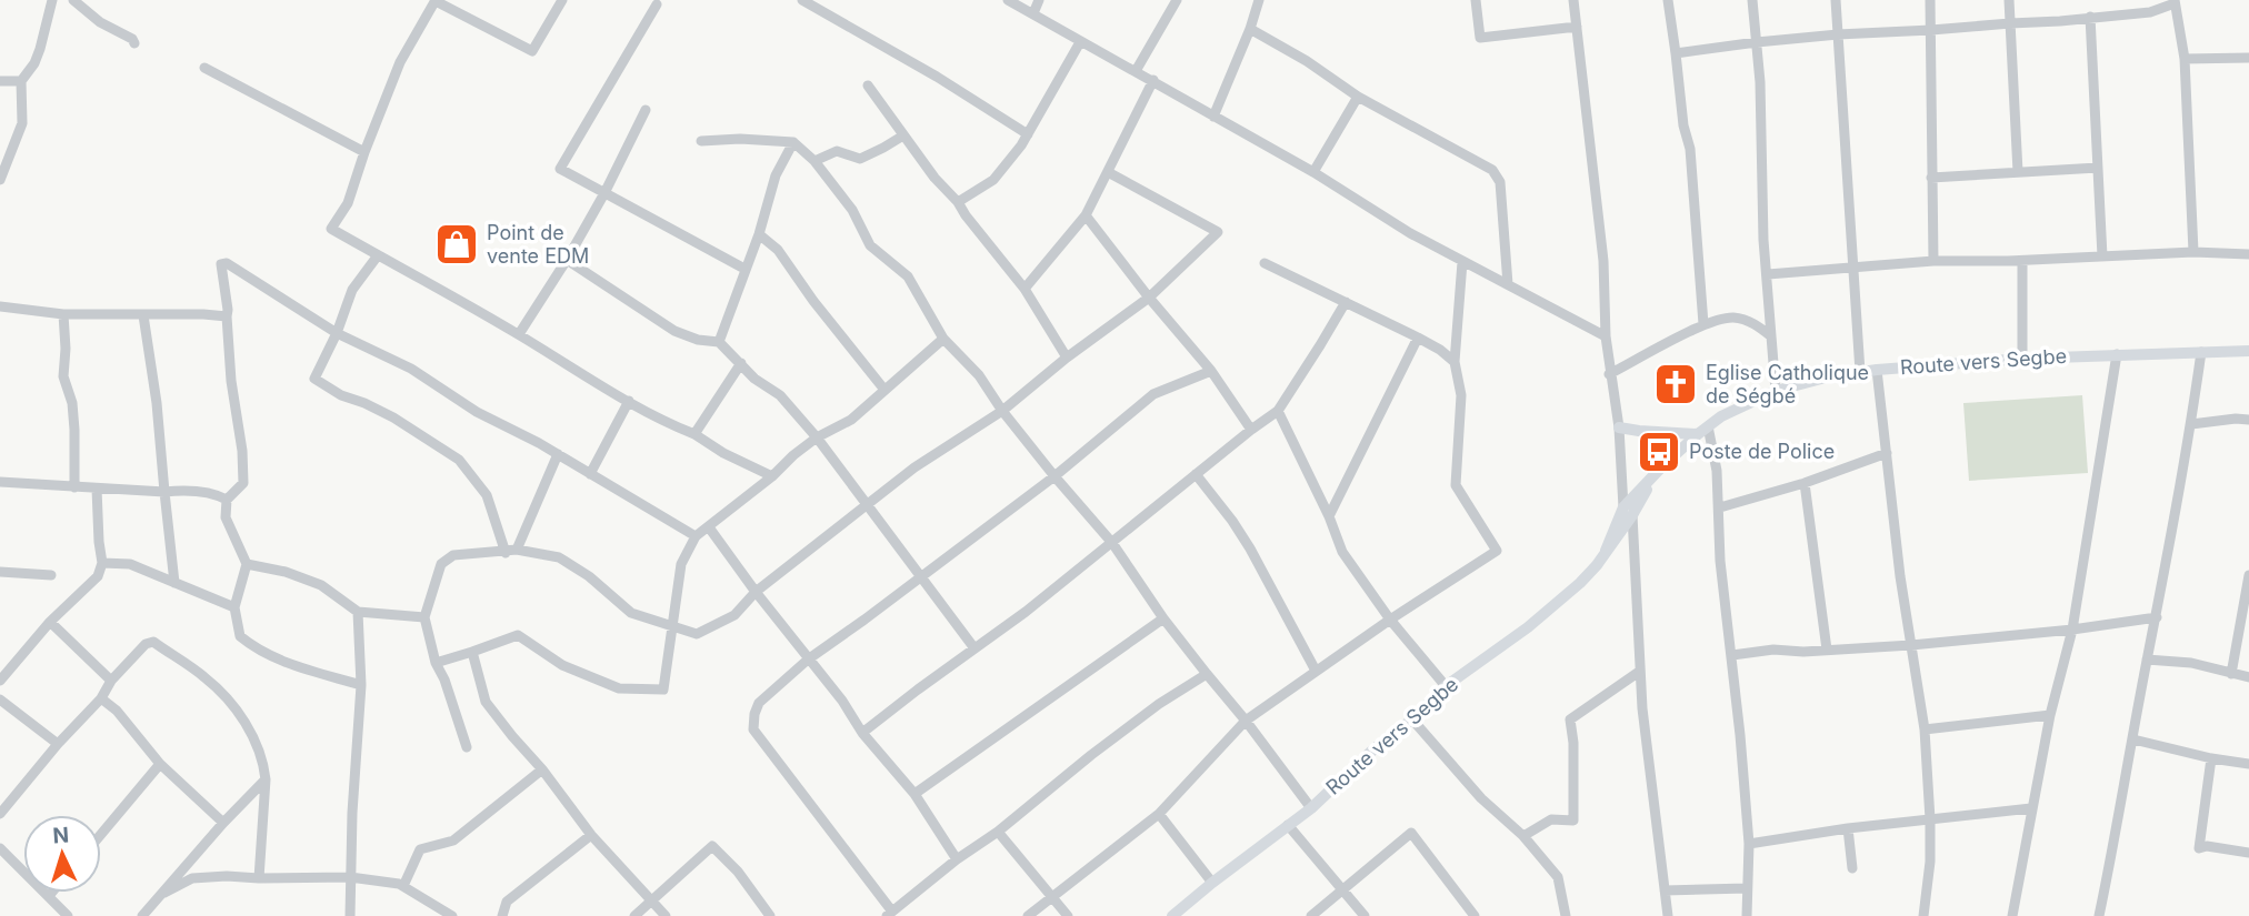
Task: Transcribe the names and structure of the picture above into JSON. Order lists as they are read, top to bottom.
{
  "streets": {
    "main road": ["Route vers Segbe"]
  },
  "places": {
    "shop": ["Point de vente EDM"],
    "church": ["Eglise Catholique de Ségbé"],
    "bus stop": ["Poste de Police"]
  },
  "north": "top"
}
